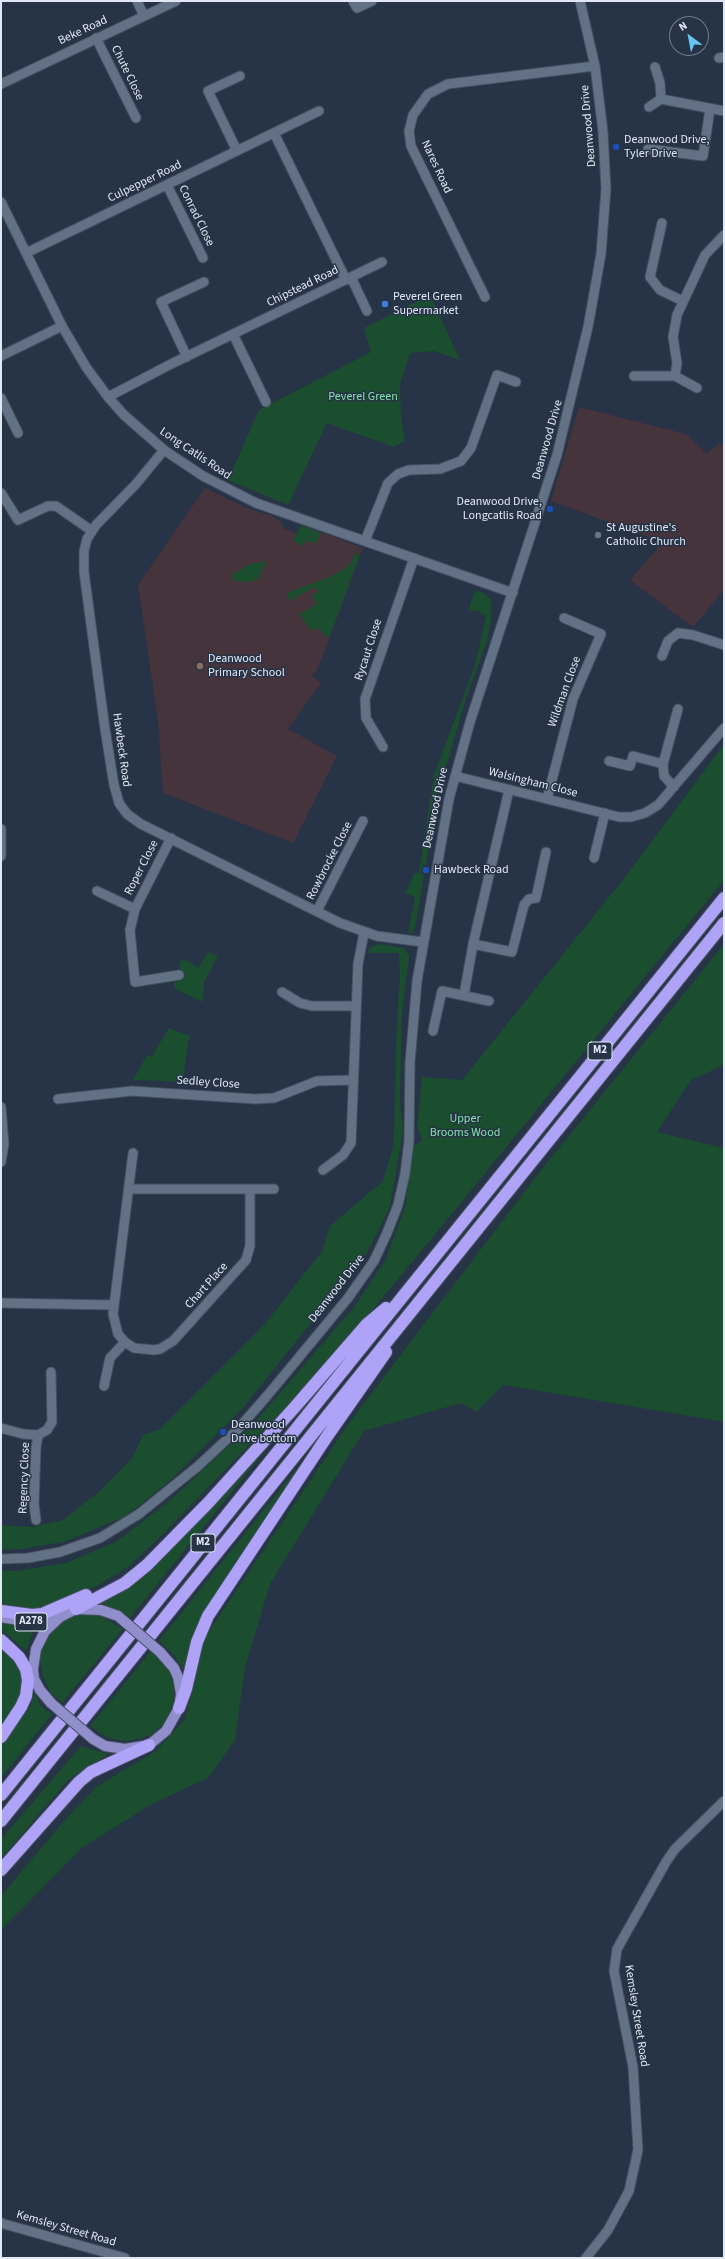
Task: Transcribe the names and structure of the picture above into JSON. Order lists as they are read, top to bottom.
{
  "streets": {
    "highway": ["M2"],
    "main road": ["A278"],
    "street": [
      "Beke Road",
      "Chute Close",
      "Deanwood Drive",
      "Nares Road",
      "Culpepper Road",
      "Conrad Close",
      "Chipstead Road",
      "Long Catlis Road",
      "Rycaut Close",
      "Wildman Close",
      "Hawbeck Road",
      "Walsingham Close",
      "Rowbrocke Close",
      "Roper Close",
      "Sedley Close",
      "Chart Place",
      "Regency Close",
      "Kemsley Street Road"
    ]
  },
  "crossings": [
    ["Beke Road", "Chute Close"],
    ["Deanwood Drive", "Nares Road"],
    ["Deanwood Drive", "Long Catlis Road"],
    ["Deanwood Drive", "Hawbeck Road"],
    ["Deanwood Drive", "Walsingham Close"],
    ["Culpepper Road", "Conrad Close"],
    ["Culpepper Road", "Long Catlis Road"],
    ["Chipstead Road", "Long Catlis Road"],
    ["Long Catlis Road", "Rycaut Close"],
    ["Long Catlis Road", "Hawbeck Road"],
    ["Wildman Close", "Walsingham Close"],
    ["Hawbeck Road", "Rowbrocke Close"],
    ["Hawbeck Road", "Roper Close"],
    ["M2", "A278"]
  ],
  "parks": ["Peverel Green", "Upper Brooms Wood"],
  "places": [
    "Deanwood Drive, Tyler Drive",
    "Peverel Green Supermarket",
    "Deanwood Drive, Longcatlis Road",
    "St Augustine's Catholic Church",
    "Deanwood Primary School",
    "Hawbeck Road",
    "Deanwood Drive bottom"
  ],
  "north": "top left"
}
